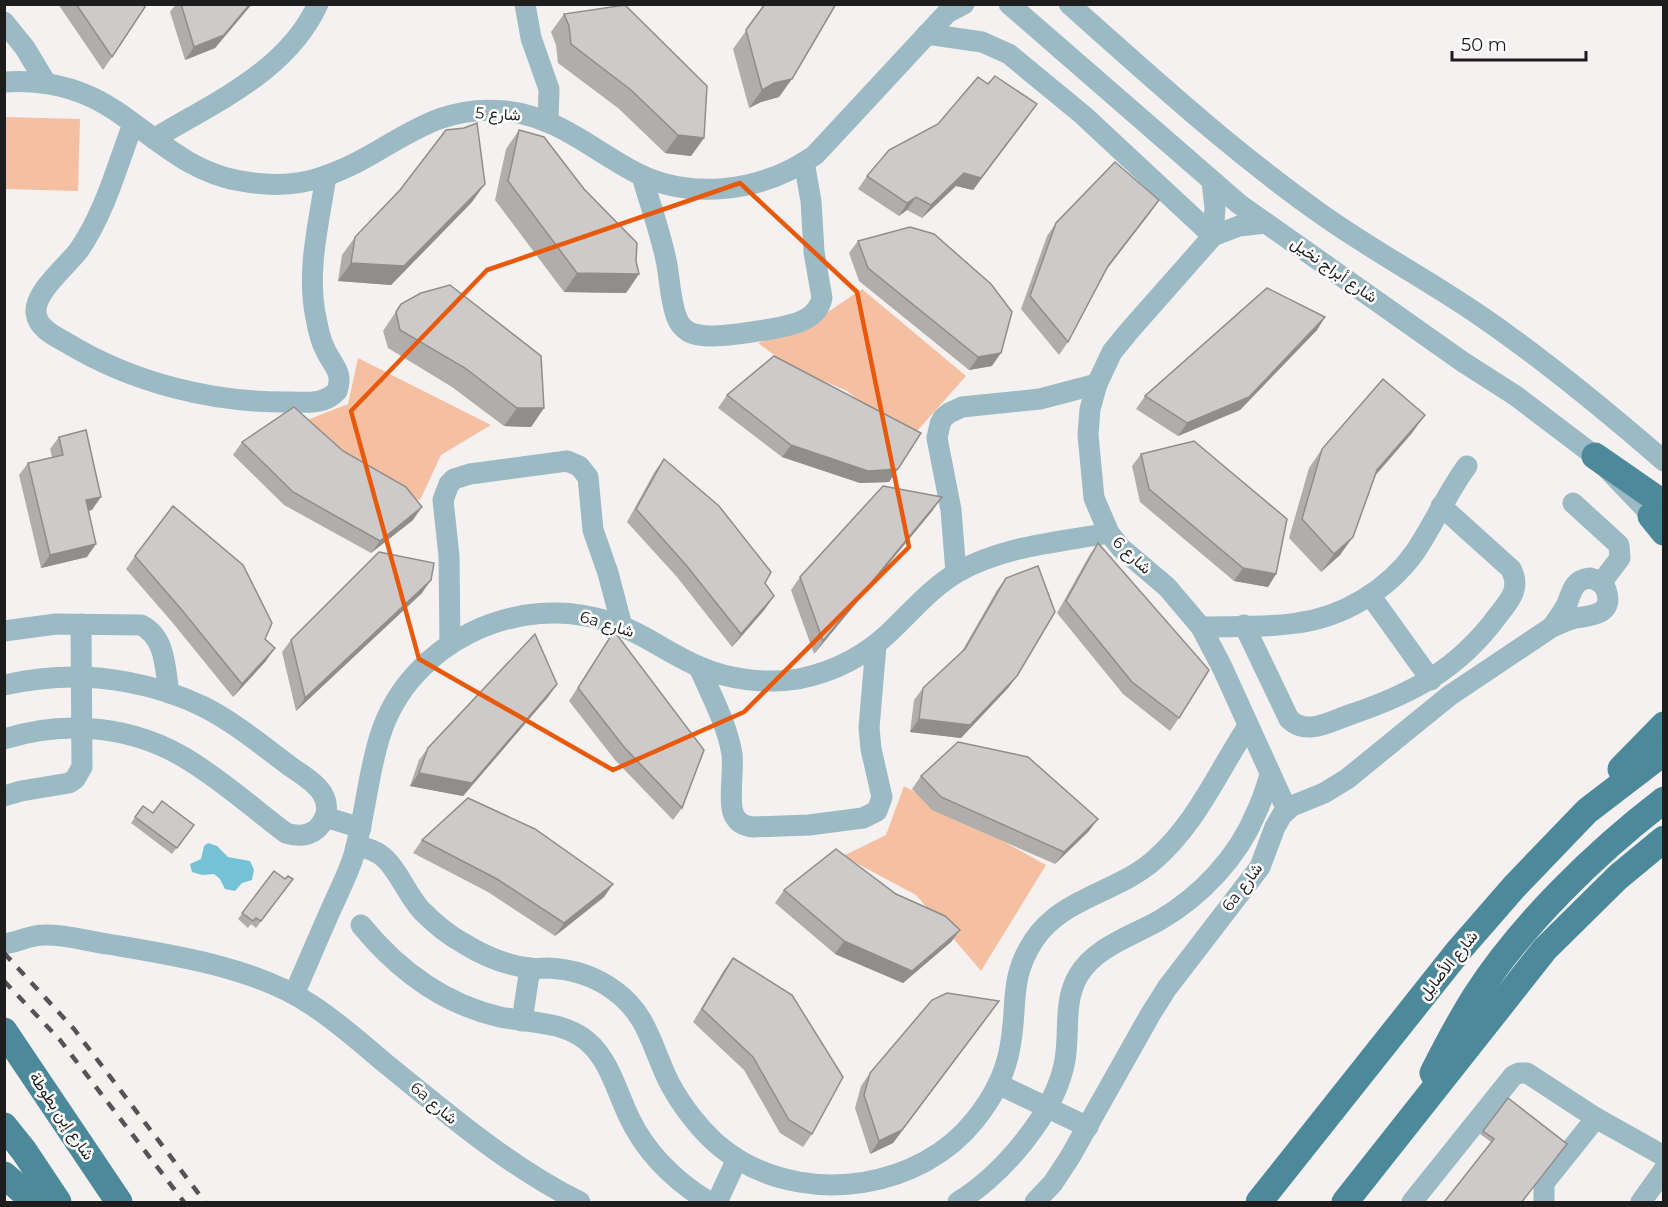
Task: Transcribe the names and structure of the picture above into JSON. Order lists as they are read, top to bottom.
{
  "streets": {
    "main road": ["شارع الأصايل", "شارع إبن بطوطة"],
    "street": [
      "شارع 5",
      "شارع أبراج نخيل",
      "شارع 6",
      "6a شارع"
    ]
  },
  "crossings": [
    ["شارع أبراج نخيل", "شارع 6"],
    ["شارع 6", "6a شارع"]
  ],
  "scale_bar": "50 m"
}
